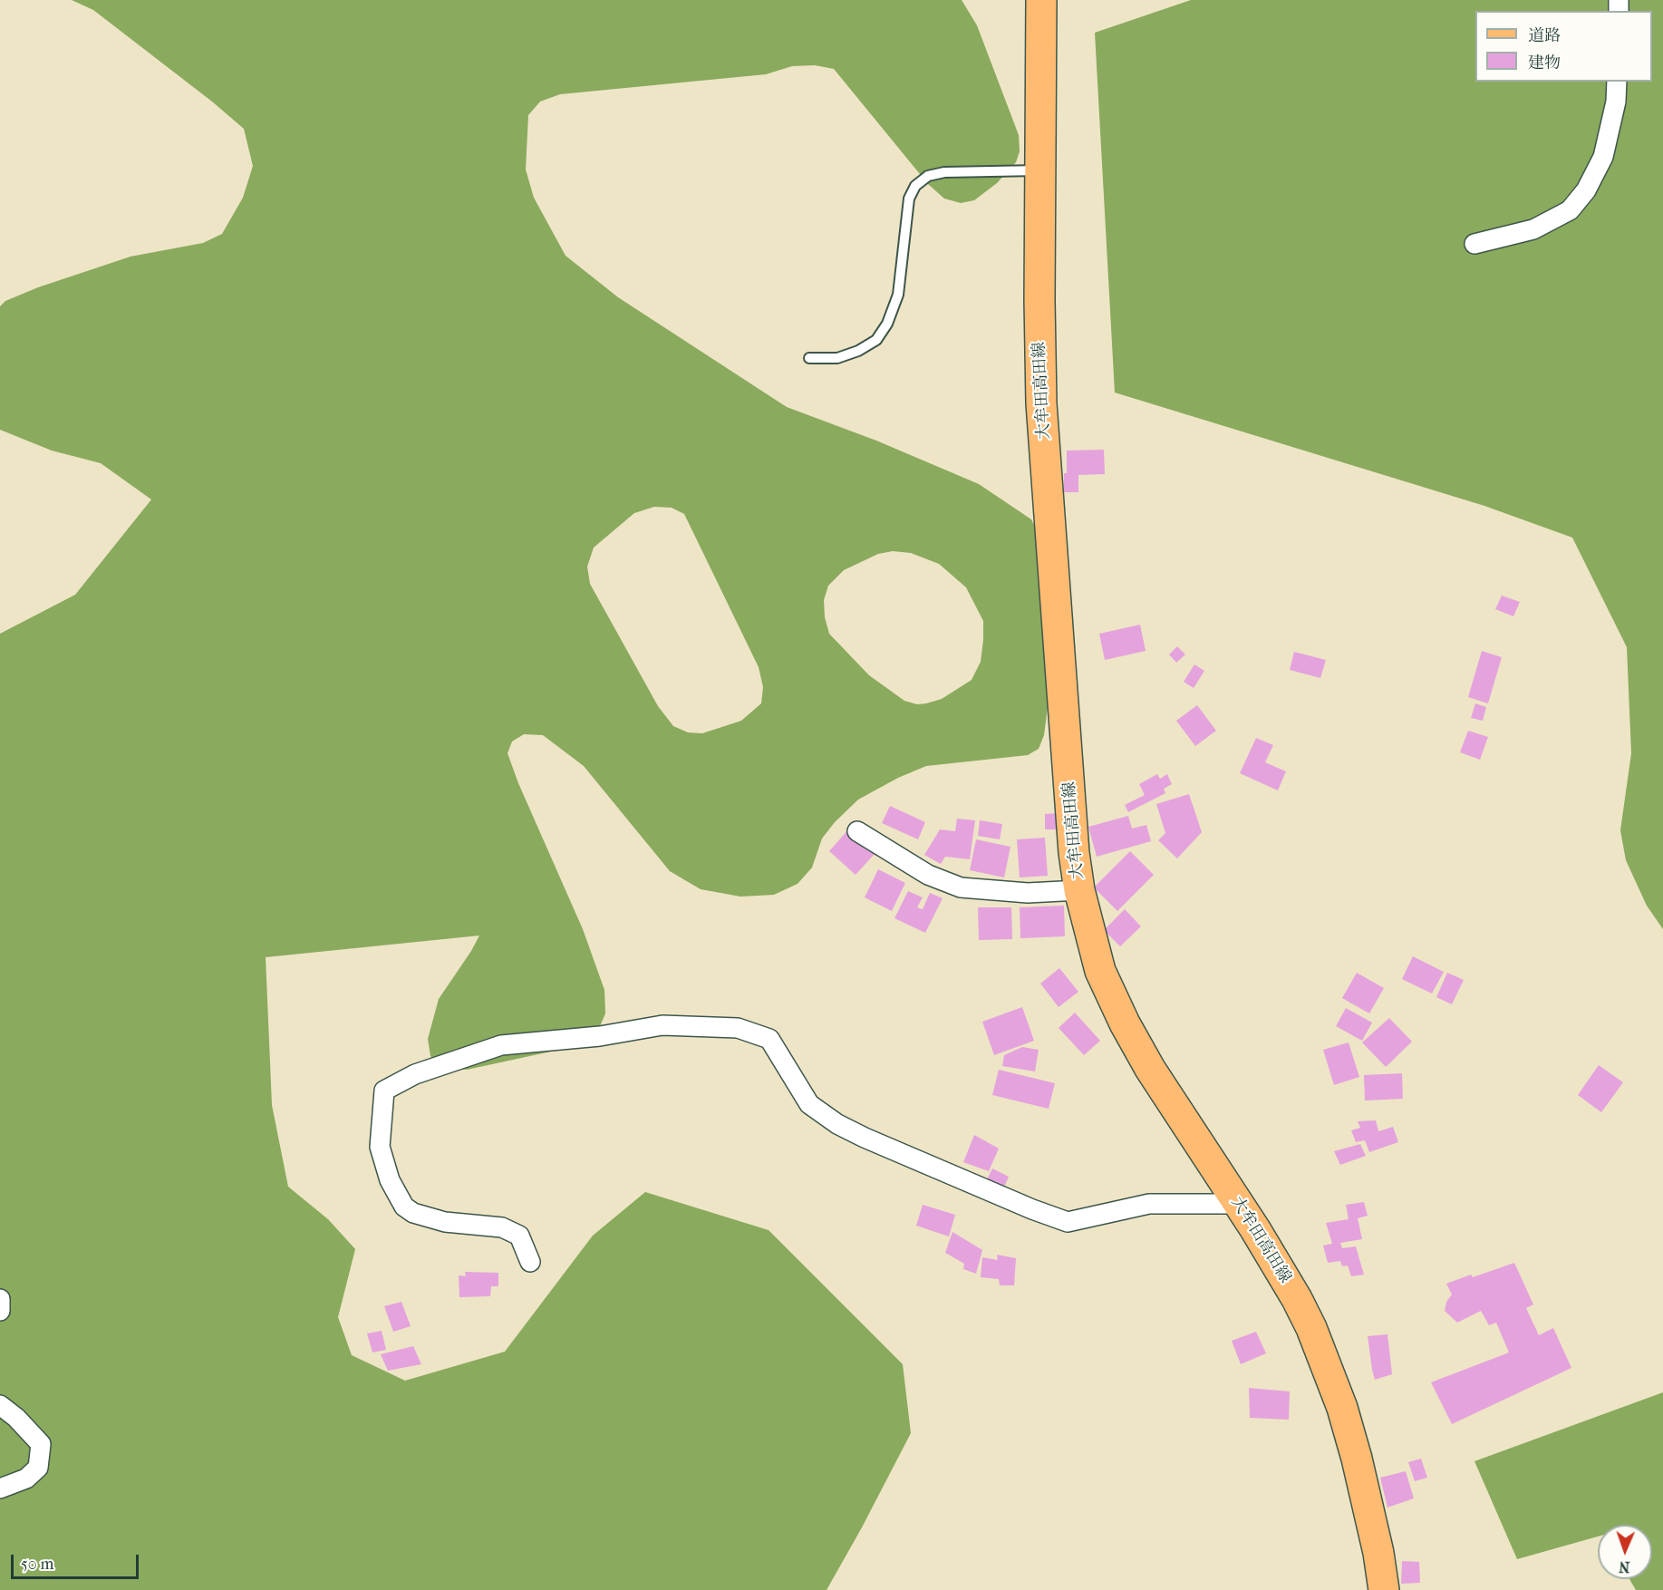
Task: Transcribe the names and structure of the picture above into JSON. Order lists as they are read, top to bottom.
{
  "streets": {
    "main road": ["大牟田高田線"]
  },
  "legend": ["道路", "建物"],
  "scale_bar": "50 m",
  "north": "bottom"
}
